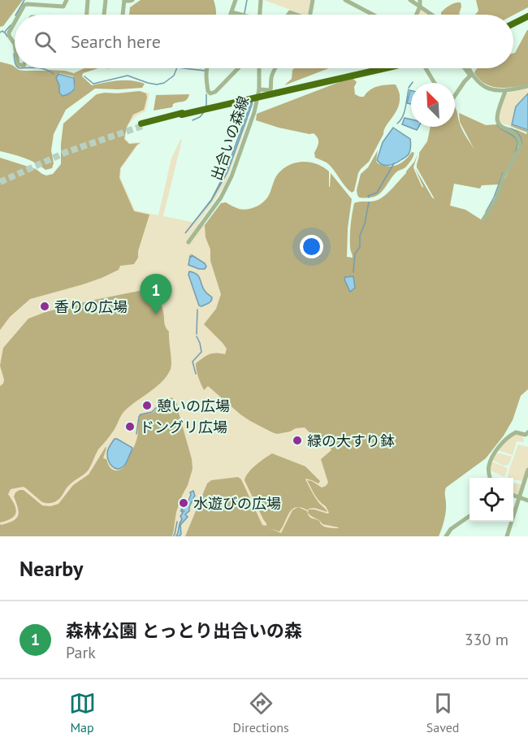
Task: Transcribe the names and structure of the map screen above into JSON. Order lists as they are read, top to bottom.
{
  "streets": {
    "street": ["出合いの森線"]
  },
  "places": [
    "香りの広場",
    "憩いの広場",
    "ドングリ広場",
    "緑の大すり鉢",
    "水遊びの広場"
  ],
  "north": "top left",
  "page": {
    "search": "Search here",
    "pins": "1",
    "heading": "Nearby",
    "list": [
      {
        "mark": "1",
        "name": "森林公園 とっとり出合いの森",
        "note": "Park",
        "value": "330 m"
      }
    ],
    "nav": ["Map", "Directions", "Saved"]
  }
}
